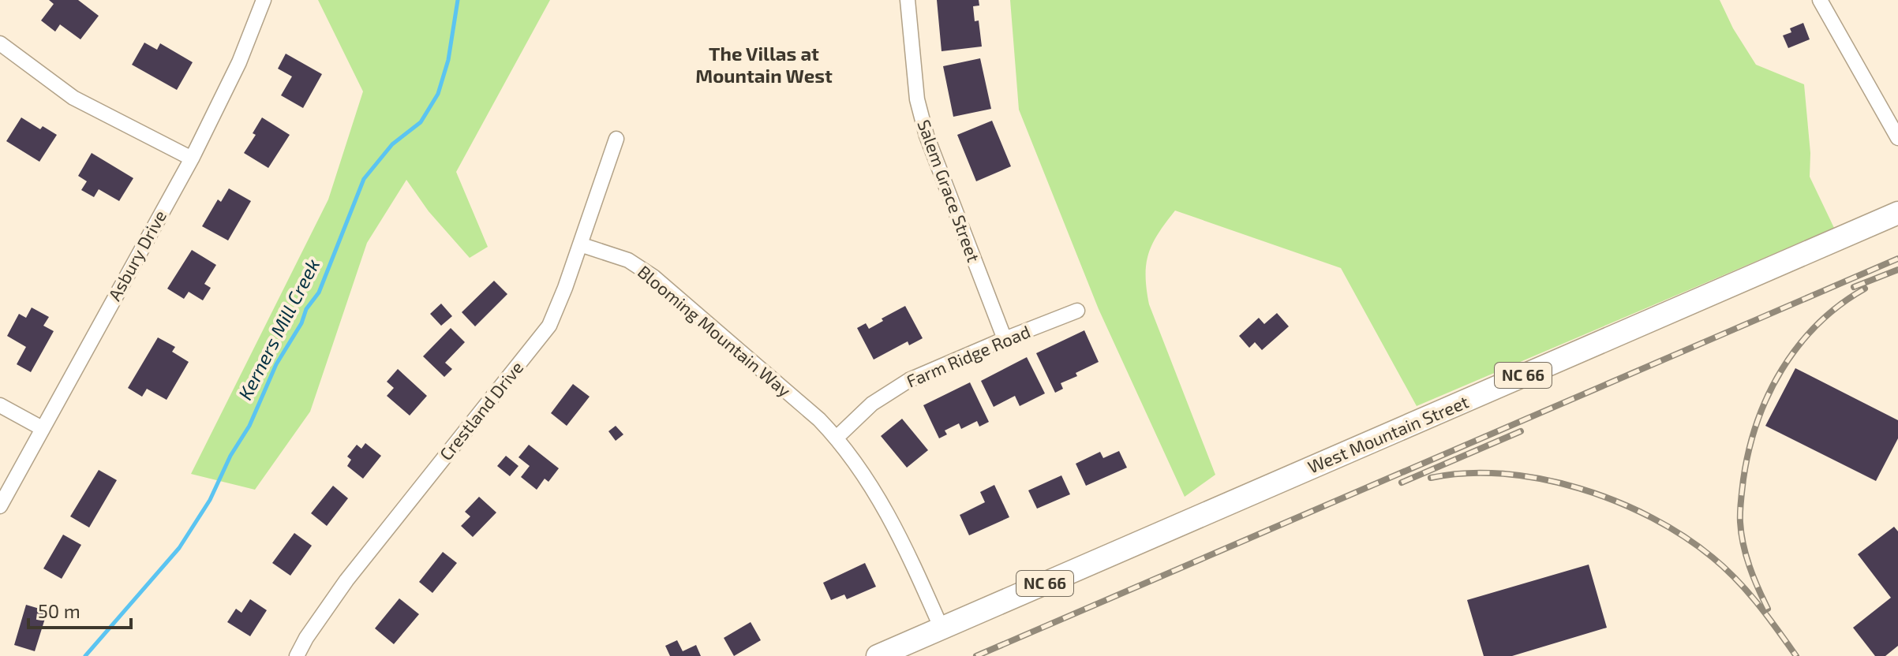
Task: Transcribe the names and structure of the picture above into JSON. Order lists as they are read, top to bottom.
{
  "streets": {
    "main road": ["NC 66", "West Mountain Street"],
    "street": [
      "Salem Grace Street",
      "Asbury Drive",
      "Blooming Mountain Way",
      "Farm Ridge Road",
      "Crestland Drive"
    ]
  },
  "crossings": [
    ["Salem Grace Street", "Farm Ridge Road"],
    ["Blooming Mountain Way", "Farm Ridge Road"],
    ["Blooming Mountain Way", "Crestland Drive"],
    ["Blooming Mountain Way", "West Mountain Street"]
  ],
  "districts": ["The Villas at Mountain West"],
  "water": ["Kerners Mill Creek"],
  "scale_bar": "50 m"
}
